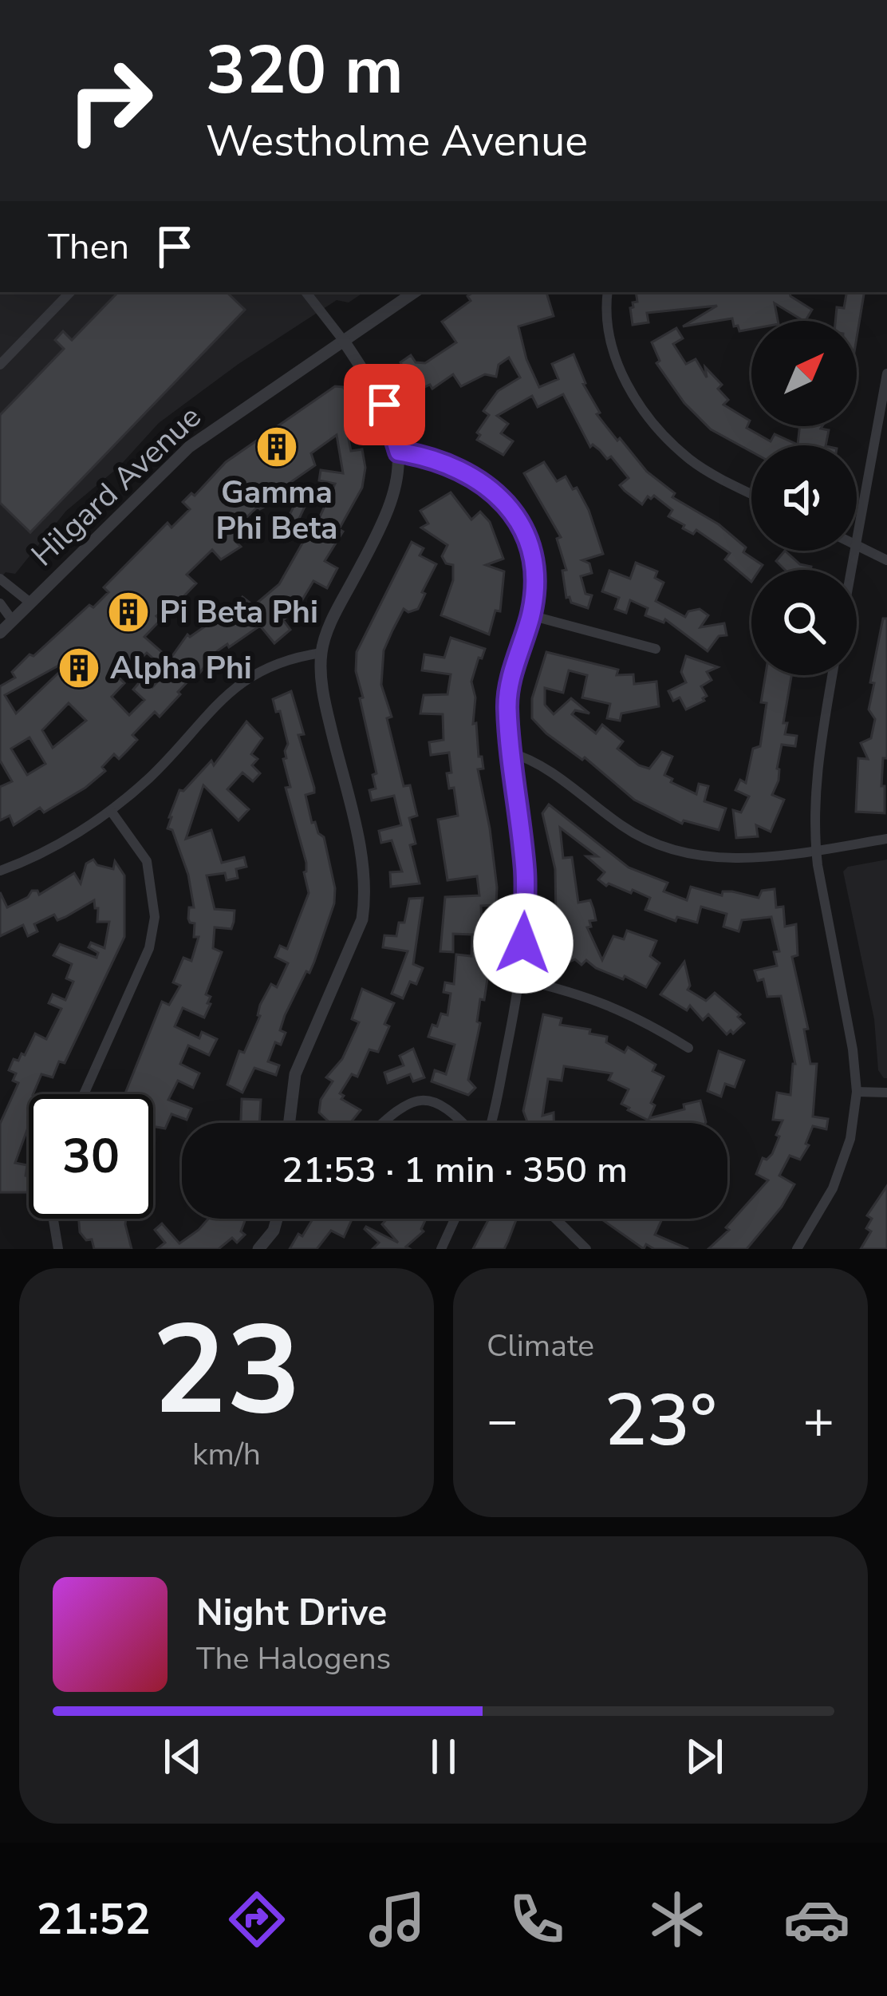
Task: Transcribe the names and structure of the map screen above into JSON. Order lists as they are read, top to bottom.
{
  "streets": {
    "street": ["Hilgard Avenue"]
  },
  "places": {
    "building": ["Gamma Phi Beta", "Pi Beta Phi", "Alpha Phi"]
  },
  "north": "top right",
  "page": {
    "turn": ["320 m", "Westholme Avenue"],
    "then": "Then",
    "limit": "30",
    "trip": "21:53 · 1 min · 350 m",
    "tile": [
      ["23", "km/h"],
      "Climate"
    ],
    "heat": ["−", "23°", "+"],
    "song": ["Night Drive", "The Halogens"],
    "tabs": "21:52"
  }
}
